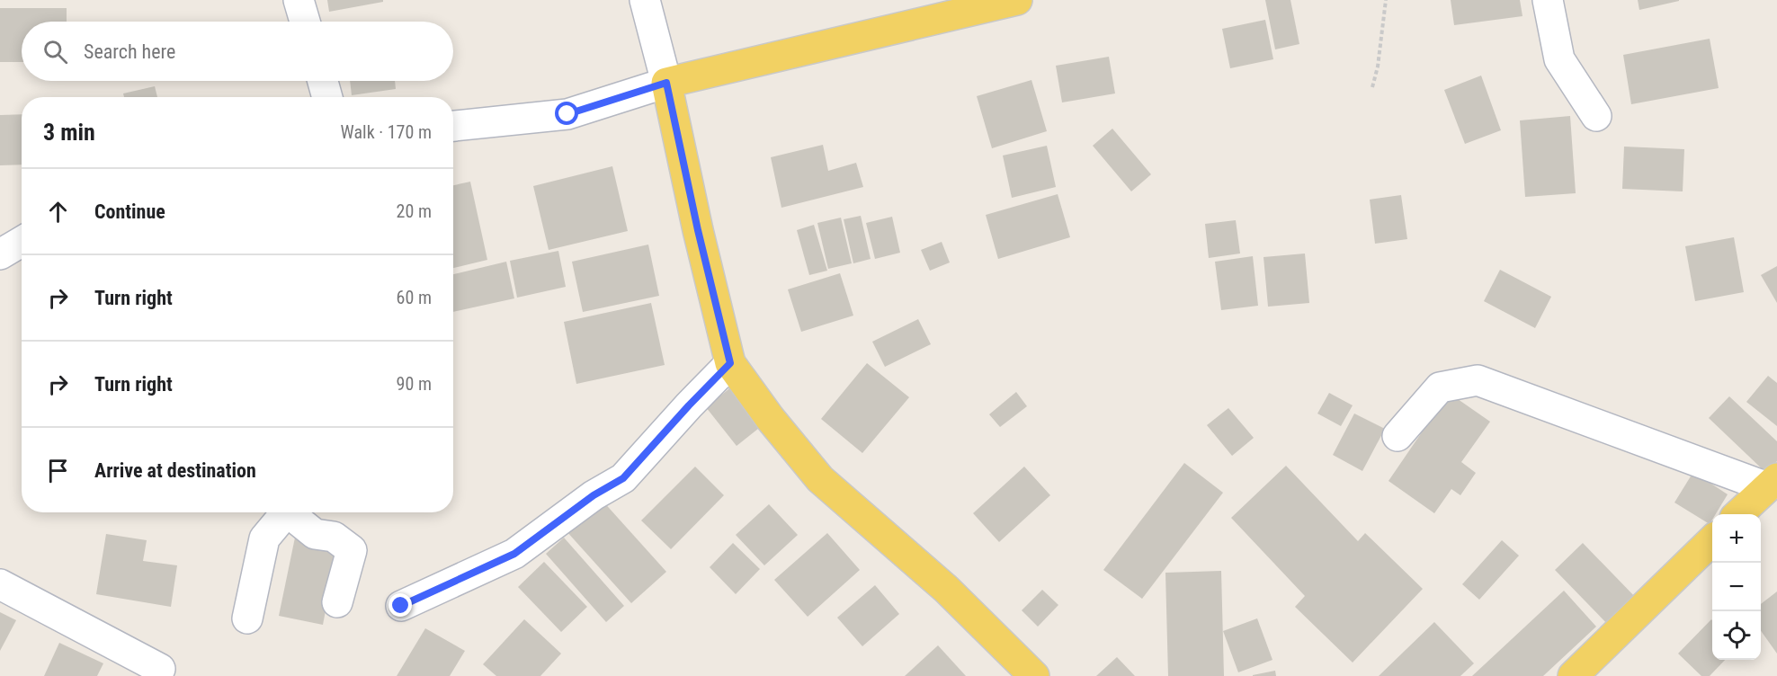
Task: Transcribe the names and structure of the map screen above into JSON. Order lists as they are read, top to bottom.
{
  "page": {
    "search": "Search here",
    "heading": ["3 min", "Walk · 170 m"],
    "list": [
      ["Continue", "20 m"],
      ["Turn right", "60 m"],
      ["Turn right", "90 m"],
      "Arrive at destination"
    ],
    "map_buttons": ["+", "−"]
  }
}
